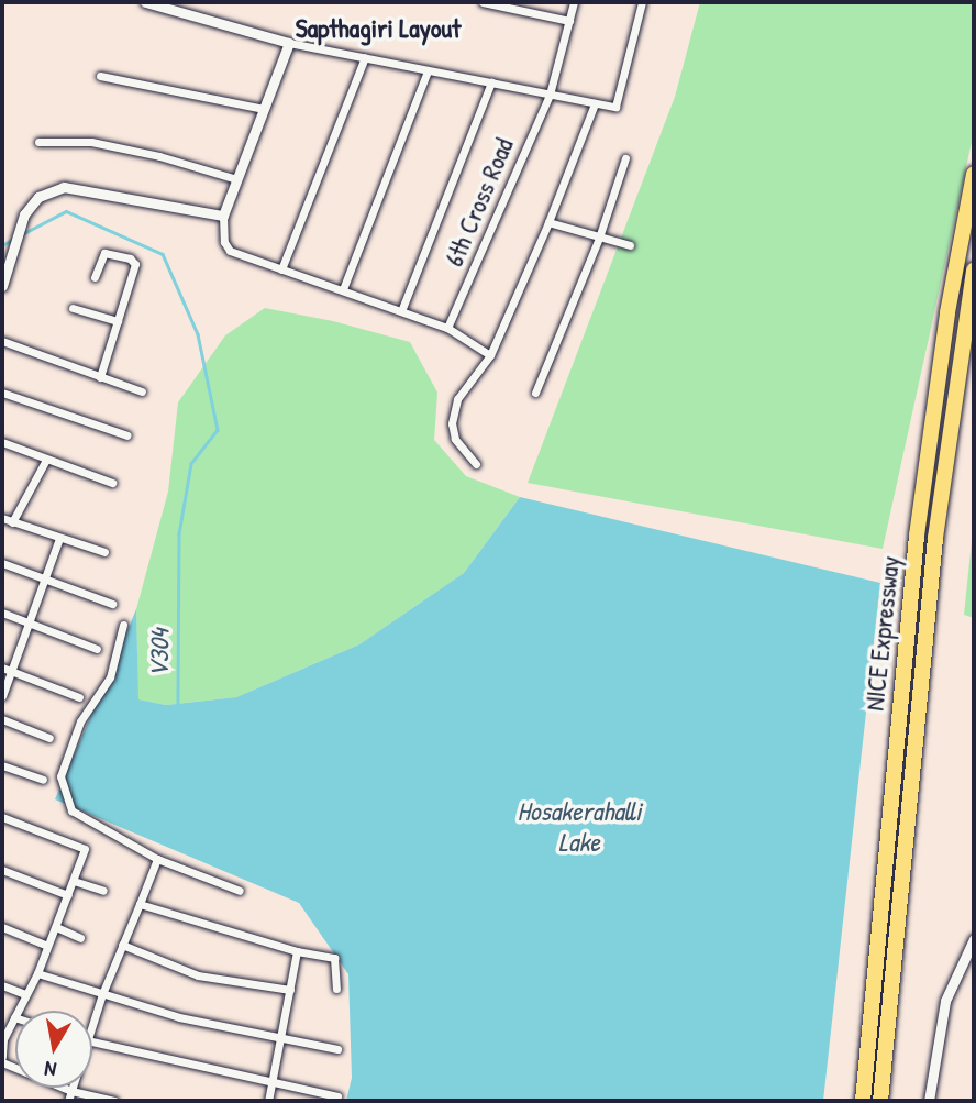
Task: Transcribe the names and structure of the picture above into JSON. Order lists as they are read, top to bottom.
{
  "streets": {
    "highway": ["NICE Expressway"],
    "street": ["6th Cross Road"]
  },
  "districts": ["Sapthagiri Layout"],
  "water": ["V304", "Hosakerahalli Lake"],
  "north": "bottom"
}
